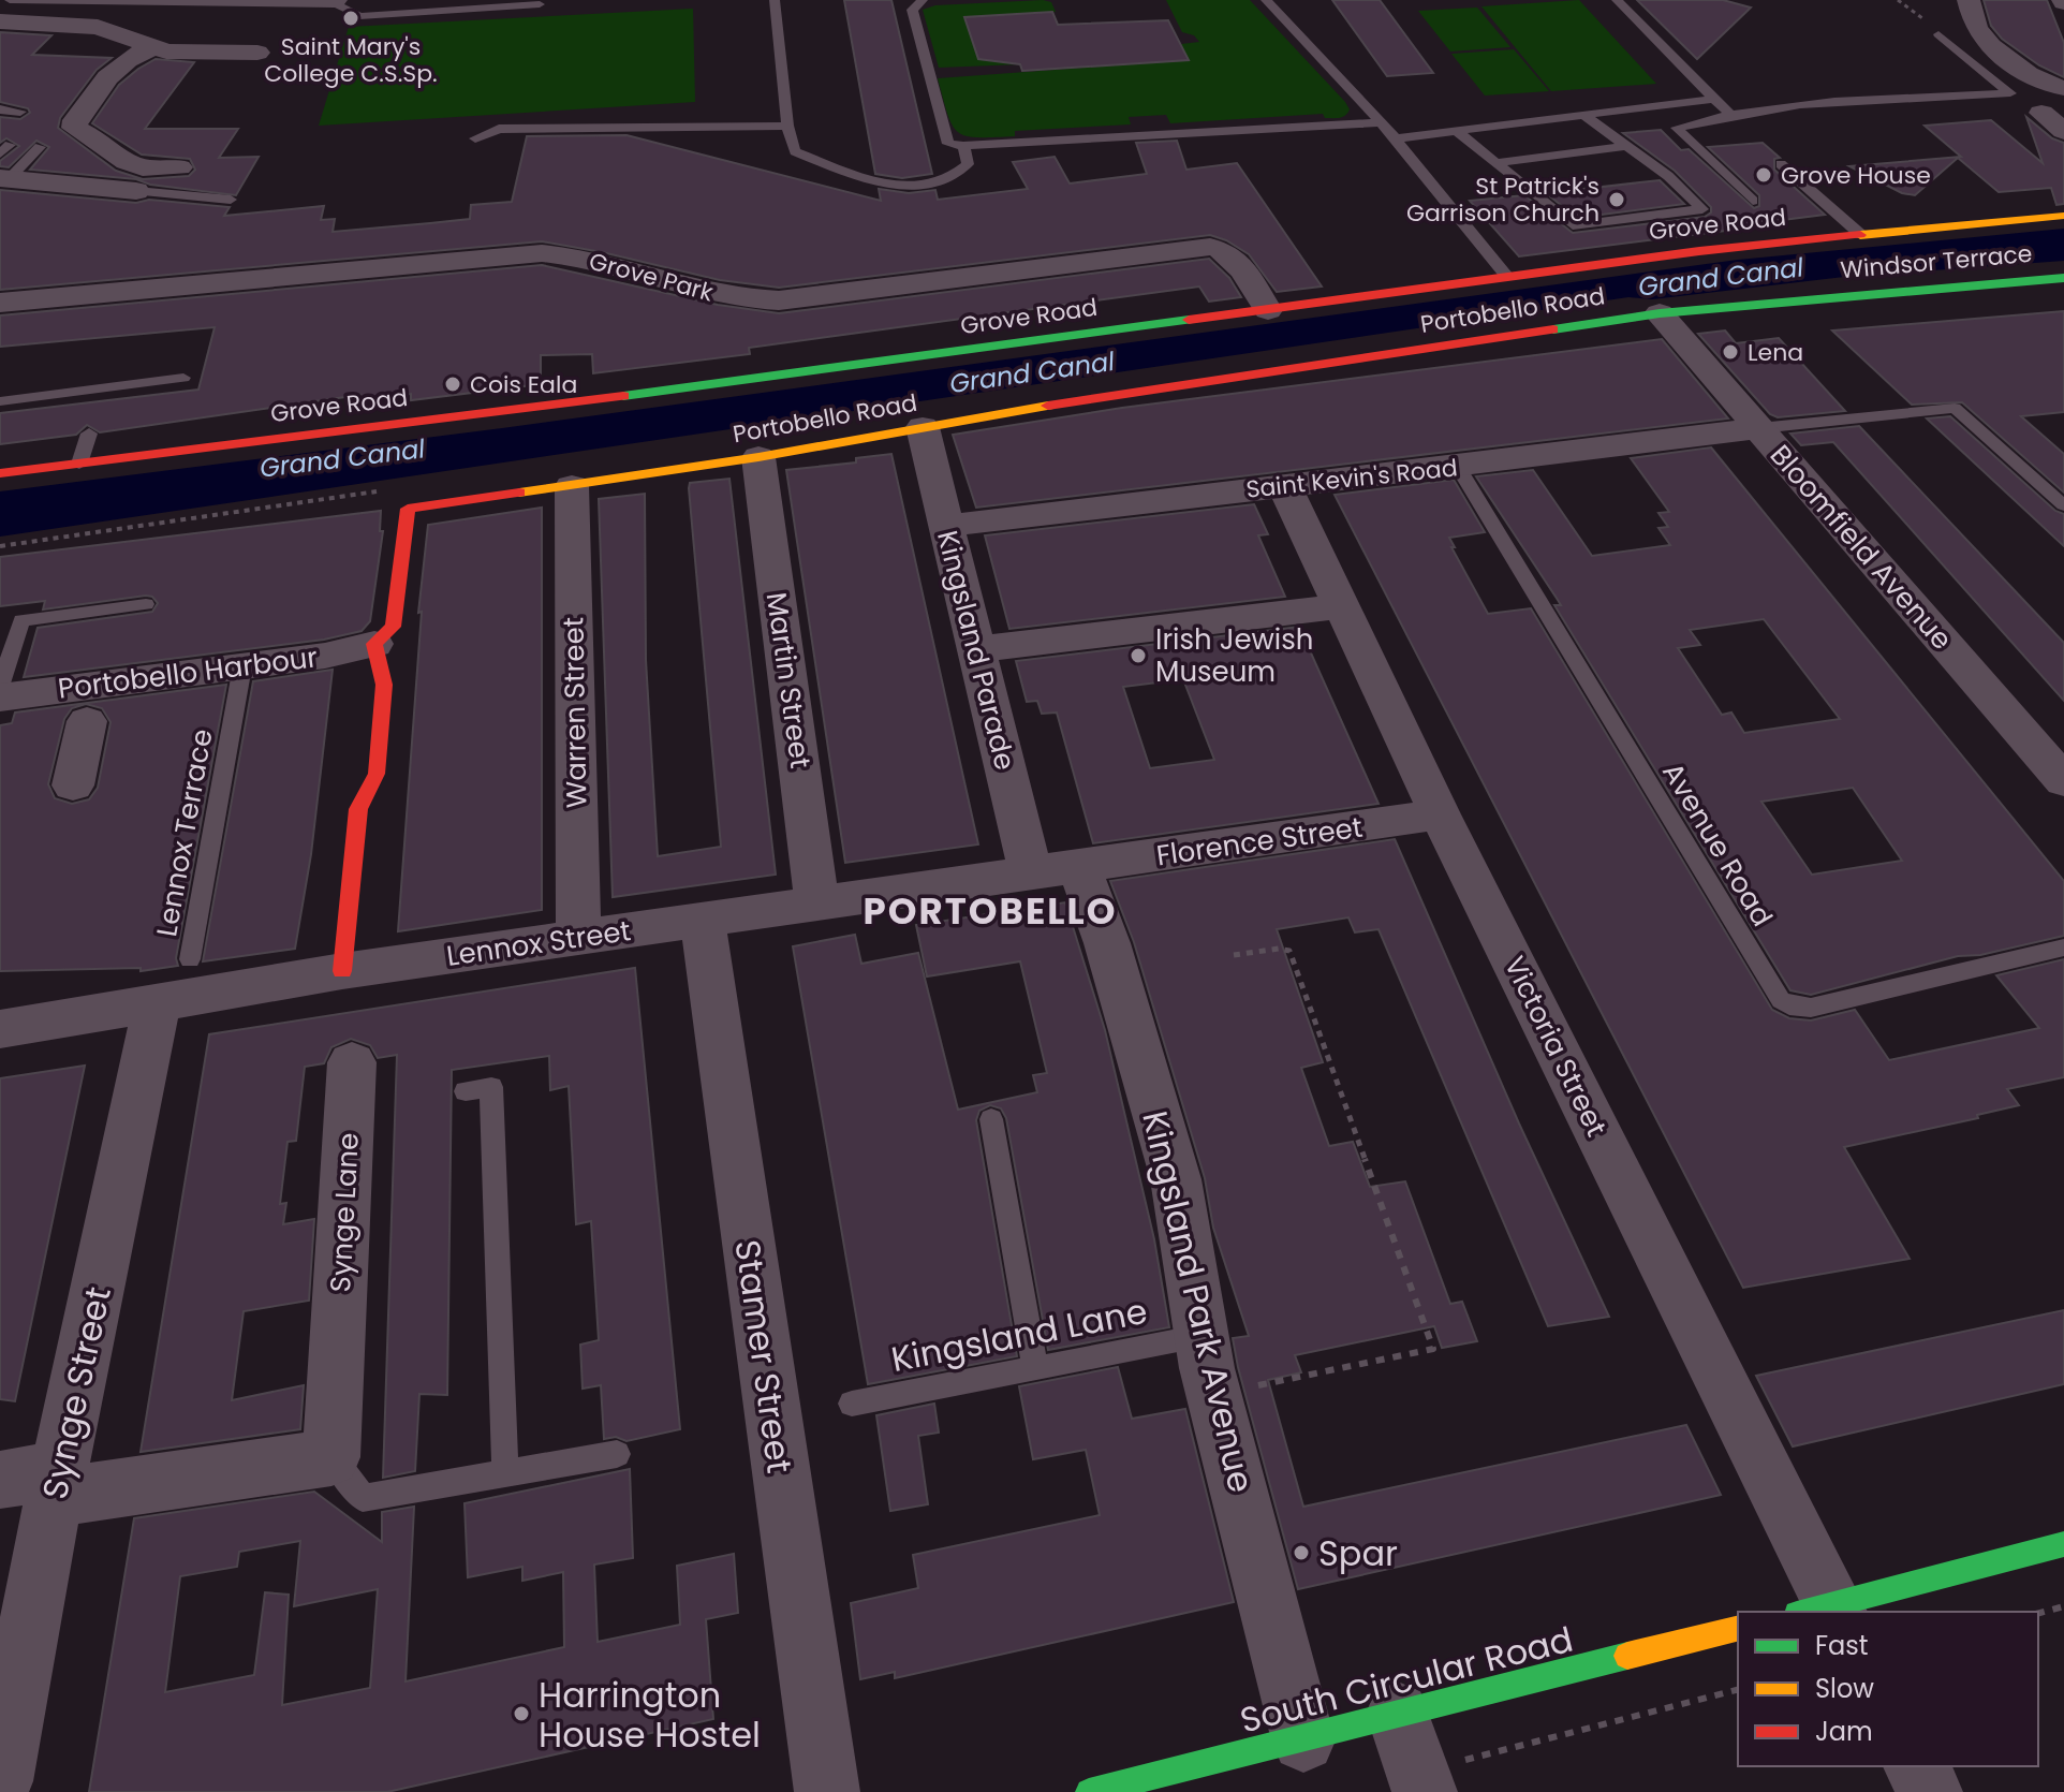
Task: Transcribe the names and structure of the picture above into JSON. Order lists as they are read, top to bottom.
{
  "streets": {
    "main road": [
      "Grove Road",
      "Windsor Terrace",
      "Portobello Road",
      "South Circular Road"
    ],
    "street": [
      "Grove Park",
      "Saint Kevin's Road",
      "Bloomfield Avenue",
      "Kingsland Parade",
      "Portobello Harbour",
      "Martin Street",
      "Warren Street",
      "Florence Street",
      "Lennox Street",
      "Victoria Street",
      "Synge Lane",
      "Kingsland Park Avenue",
      "Stamer Street",
      "Synge Street"
    ],
    "lane": ["Lennox Terrace", "Avenue Road", "Kingsland Lane"]
  },
  "crossings": [
    ["Grove Road", "Grove Park"],
    ["Windsor Terrace", "Portobello Road"],
    ["Windsor Terrace", "Bloomfield Avenue"],
    ["Portobello Road", "Bloomfield Avenue"],
    ["Portobello Road", "Kingsland Parade"],
    ["Portobello Road", "Portobello Harbour"],
    ["Portobello Road", "Martin Street"],
    ["Portobello Road", "Warren Street"],
    ["Saint Kevin's Road", "Bloomfield Avenue"],
    ["Saint Kevin's Road", "Kingsland Parade"],
    ["Saint Kevin's Road", "Avenue Road"],
    ["Saint Kevin's Road", "Victoria Street"],
    ["Kingsland Parade", "Florence Street"],
    ["Kingsland Parade", "Lennox Street"],
    ["Kingsland Parade", "Kingsland Park Avenue"],
    ["Portobello Harbour", "Lennox Terrace"],
    ["Martin Street", "Lennox Street"],
    ["Warren Street", "Lennox Street"],
    ["Florence Street", "Lennox Street"],
    ["Florence Street", "Victoria Street"],
    ["Florence Street", "Kingsland Park Avenue"],
    ["Lennox Street", "Kingsland Park Avenue"],
    ["Lennox Street", "Stamer Street"],
    ["Lennox Street", "Synge Street"],
    ["Kingsland Park Avenue", "Kingsland Lane"],
    ["Kingsland Park Avenue", "South Circular Road"]
  ],
  "districts": ["PORTOBELLO"],
  "water": ["Grand Canal"],
  "places": [
    "Saint Mary's College C.S.Sp.",
    "Grove House",
    "St Patrick's Garrison Church",
    "Lena",
    "Cois Eala",
    "Irish Jewish Museum",
    "Spar",
    "Harrington House Hostel"
  ],
  "legend": ["Fast", "Slow", "Jam"]
}
